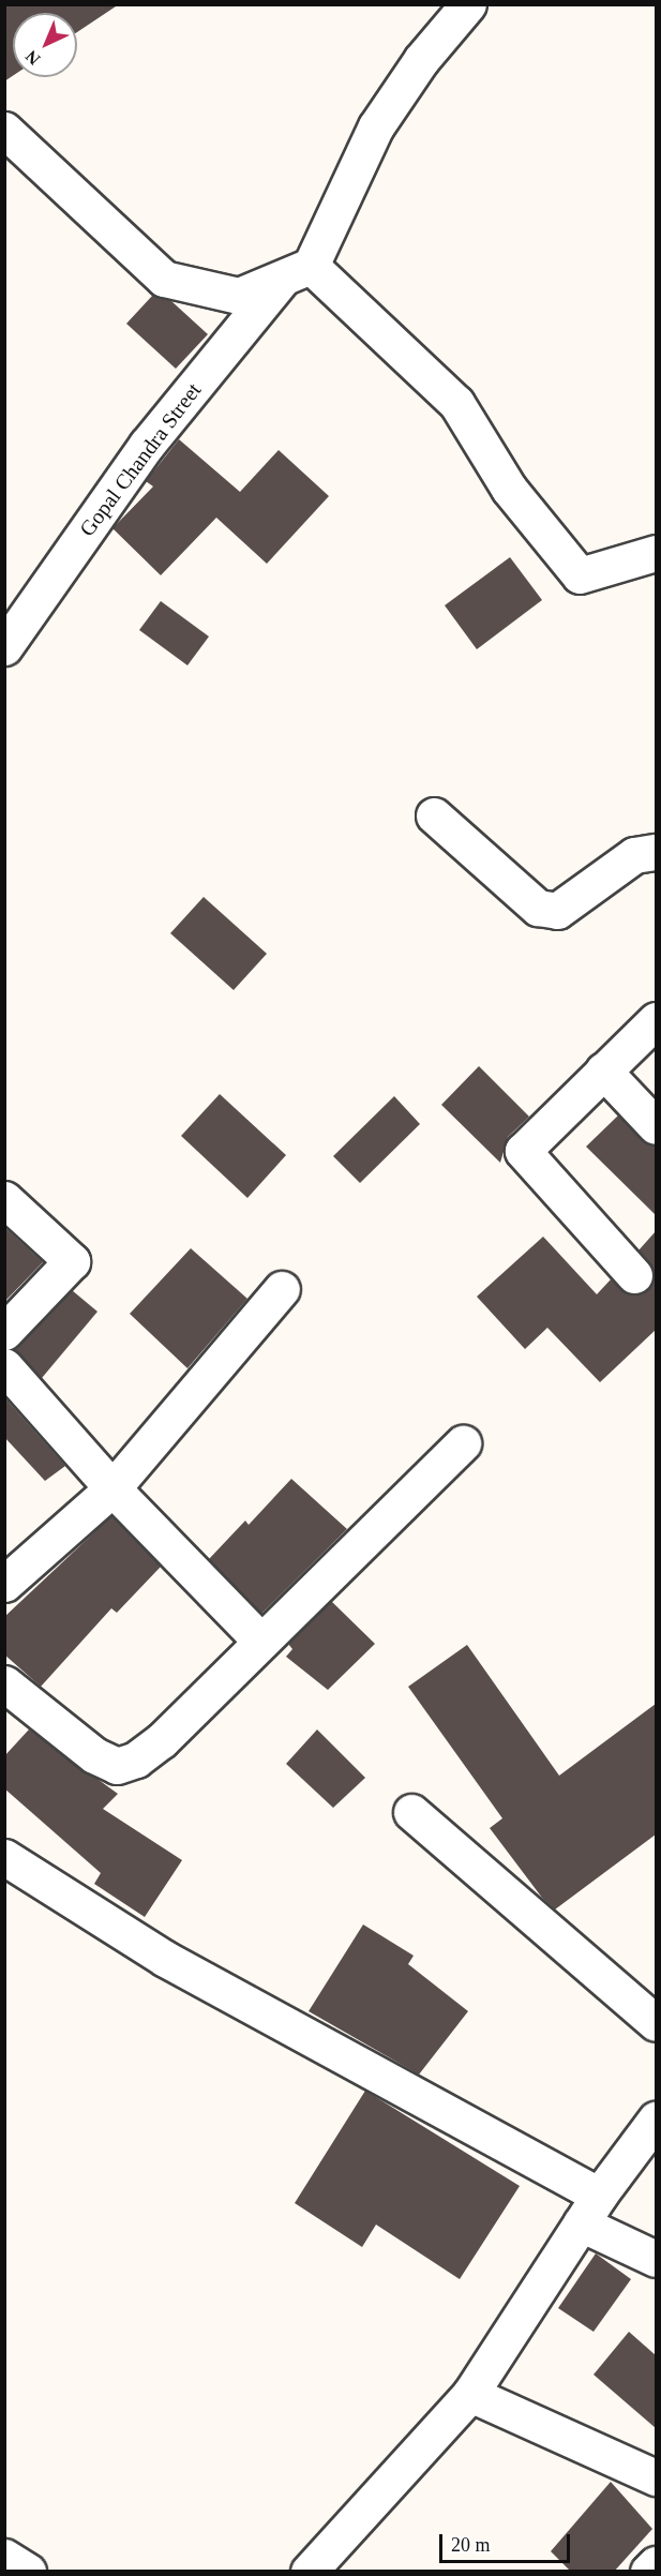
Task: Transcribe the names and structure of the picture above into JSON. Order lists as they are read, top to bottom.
{
  "streets": {
    "street": ["Gopal Chandra Street"]
  },
  "scale_bar": "20 m",
  "north": "bottom left"
}
